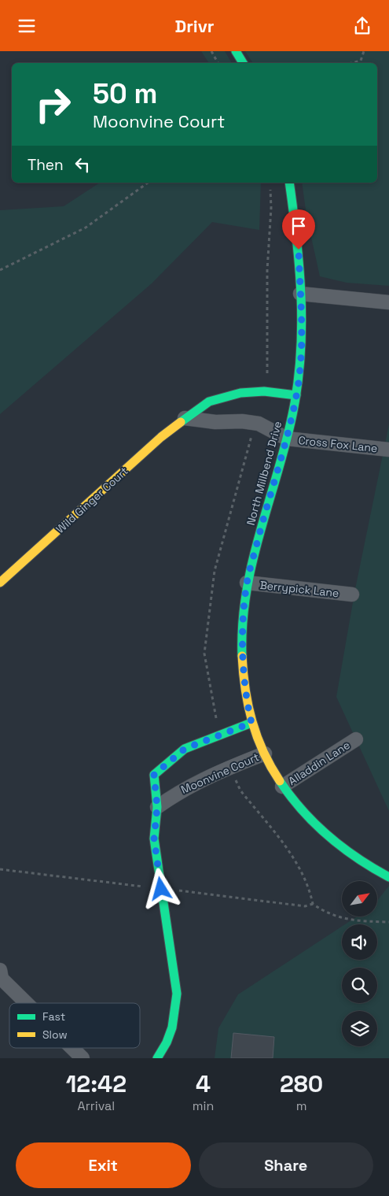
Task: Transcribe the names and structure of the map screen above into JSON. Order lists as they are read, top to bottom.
{
  "streets": {
    "street": [
      "Cross Fox Lane",
      "North Millbend Drive",
      "Wild Ginger Court",
      "Berrypick Lane",
      "Alladdin Lane",
      "Moonvine Court"
    ]
  },
  "crossings": [
    ["Cross Fox Lane", "North Millbend Drive"],
    ["North Millbend Drive", "Wild Ginger Court"],
    ["North Millbend Drive", "Berrypick Lane"],
    ["North Millbend Drive", "Alladdin Lane"],
    ["North Millbend Drive", "Moonvine Court"]
  ],
  "legend": ["Fast", "Slow"],
  "north": "top right",
  "page": {
    "header": "Drivr",
    "turn": ["50 m", "Moonvine Court"],
    "then": "Then",
    "eta": [
      "12:42",
      "Arrival",
      "4",
      "min",
      "280",
      "m"
    ],
    "buttons": ["Exit", "Share"]
  }
}
